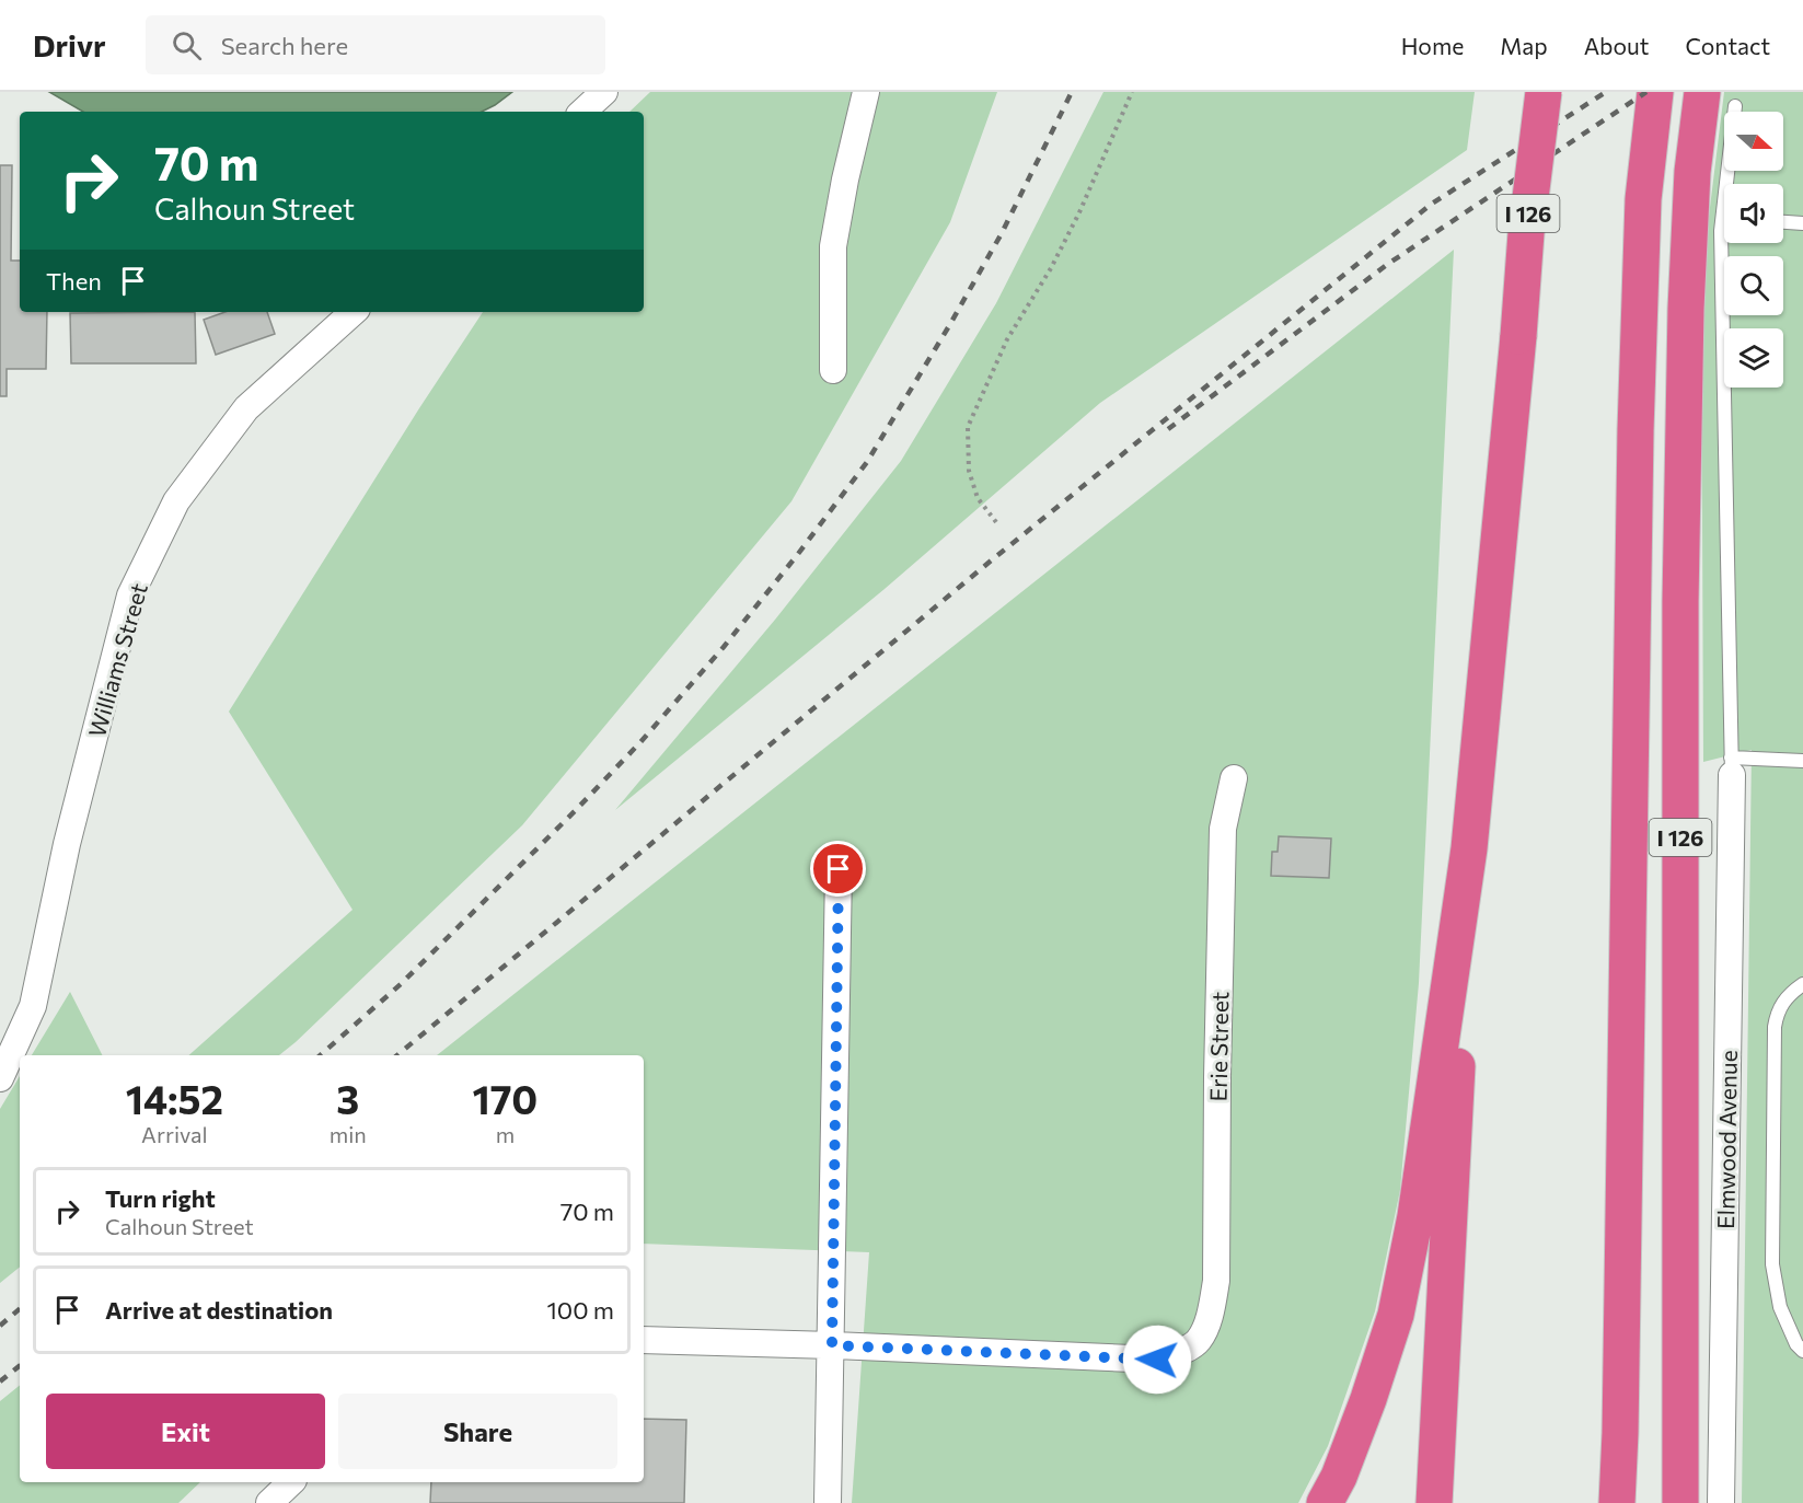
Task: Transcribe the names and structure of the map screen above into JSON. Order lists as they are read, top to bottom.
{
  "streets": {
    "highway": ["I 126"],
    "street": ["Williams Street", "Erie Street", "Elmwood Avenue"]
  },
  "north": "right",
  "page": {
    "header": "Drivr",
    "search": "Search here",
    "nav": [
      "Home",
      "Map",
      "About",
      "Contact"
    ],
    "turn": ["70 m", "Calhoun Street"],
    "then": "Then",
    "eta": [
      "14:52",
      "Arrival",
      "3",
      "min",
      "170",
      "m"
    ],
    "list": [
      {
        "name": "Turn right",
        "note": "Calhoun Street",
        "value": "70 m"
      },
      {
        "name": "Arrive at destination",
        "value": "100 m"
      }
    ],
    "buttons": ["Exit", "Share"]
  }
}
